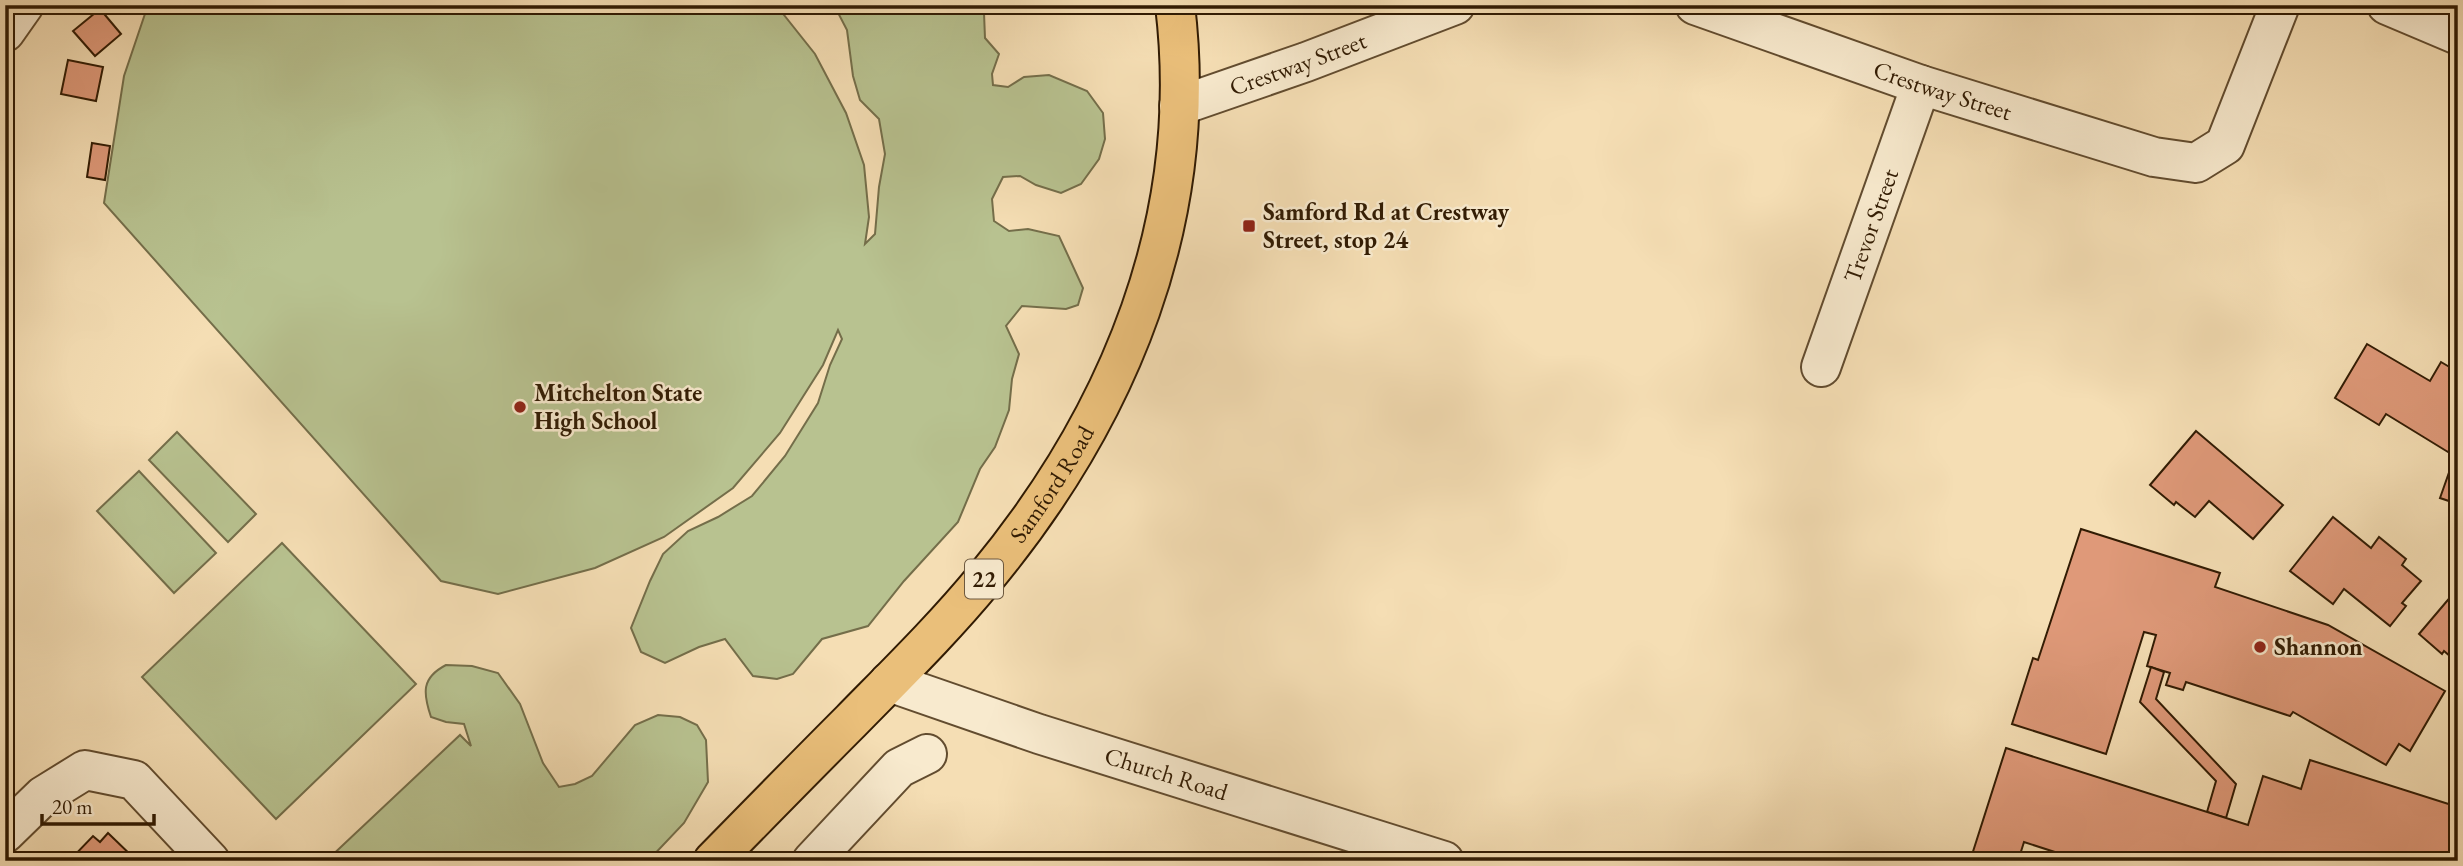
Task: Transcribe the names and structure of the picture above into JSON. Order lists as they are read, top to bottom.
{
  "streets": {
    "main road": ["Samford Road", "22"],
    "street": ["Crestway Street", "Trevor Street", "Church Road"]
  },
  "crossings": [
    ["Crestway Street", "Trevor Street"],
    ["Crestway Street", "Samford Road"],
    ["Samford Road", "Church Road"]
  ],
  "places": {
    "transit": ["Samford Rd at Crestway Street, stop 24"],
    "other": ["Mitchelton State High School", "Shannon"]
  },
  "scale_bar": "20 m"
}
